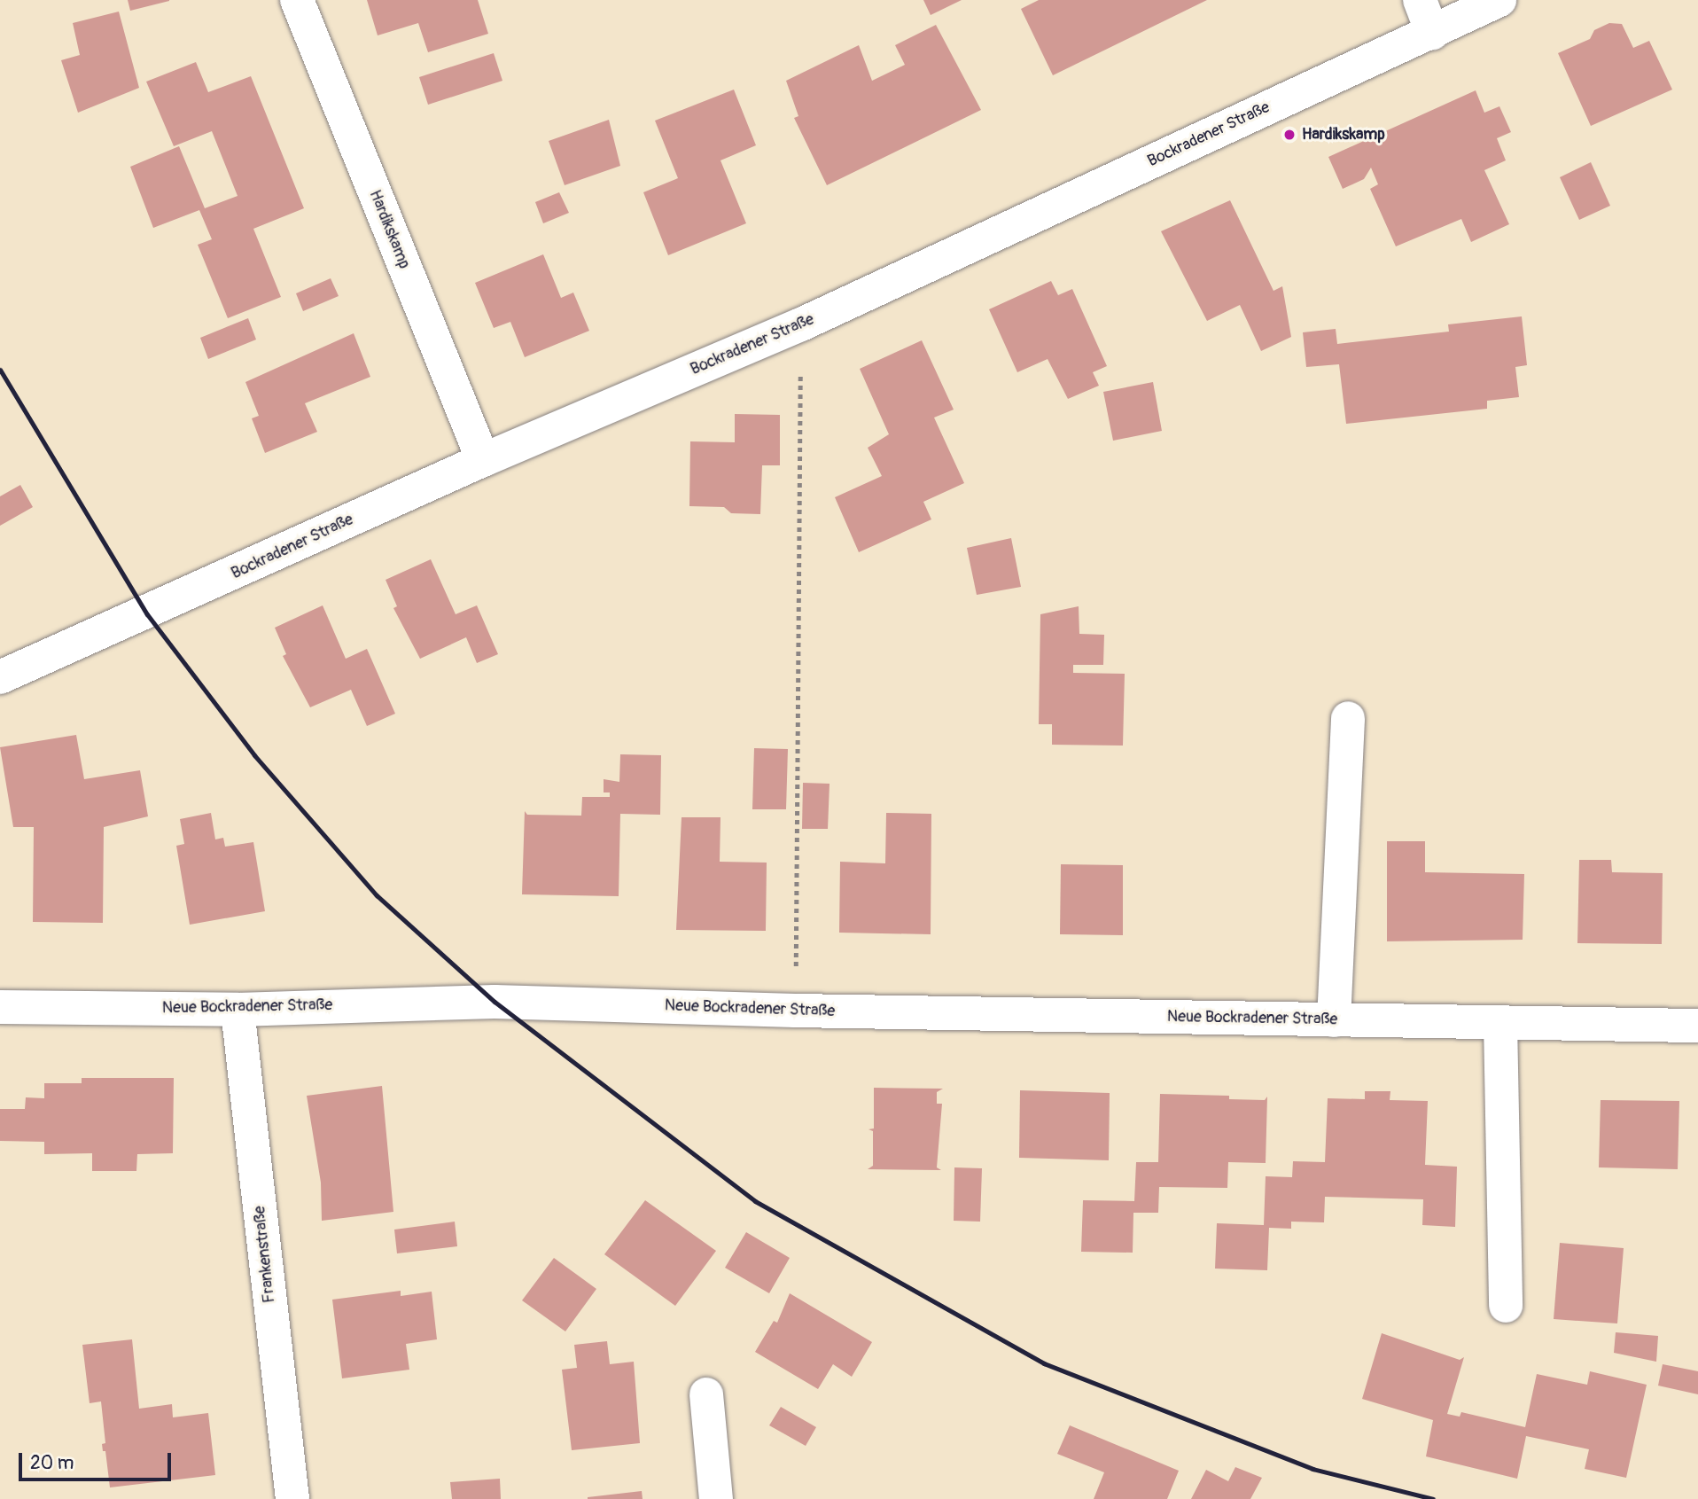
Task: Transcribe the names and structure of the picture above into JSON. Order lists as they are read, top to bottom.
{
  "streets": {
    "street": [
      "Bockradener Straße",
      "Hardikskamp",
      "Neue Bockradener Straße",
      "Frankenstraße"
    ]
  },
  "crossings": [
    ["Bockradener Straße", "Hardikskamp"],
    ["Neue Bockradener Straße", "Frankenstraße"]
  ],
  "places": ["Hardikskamp"],
  "scale_bar": "20 m"
}
